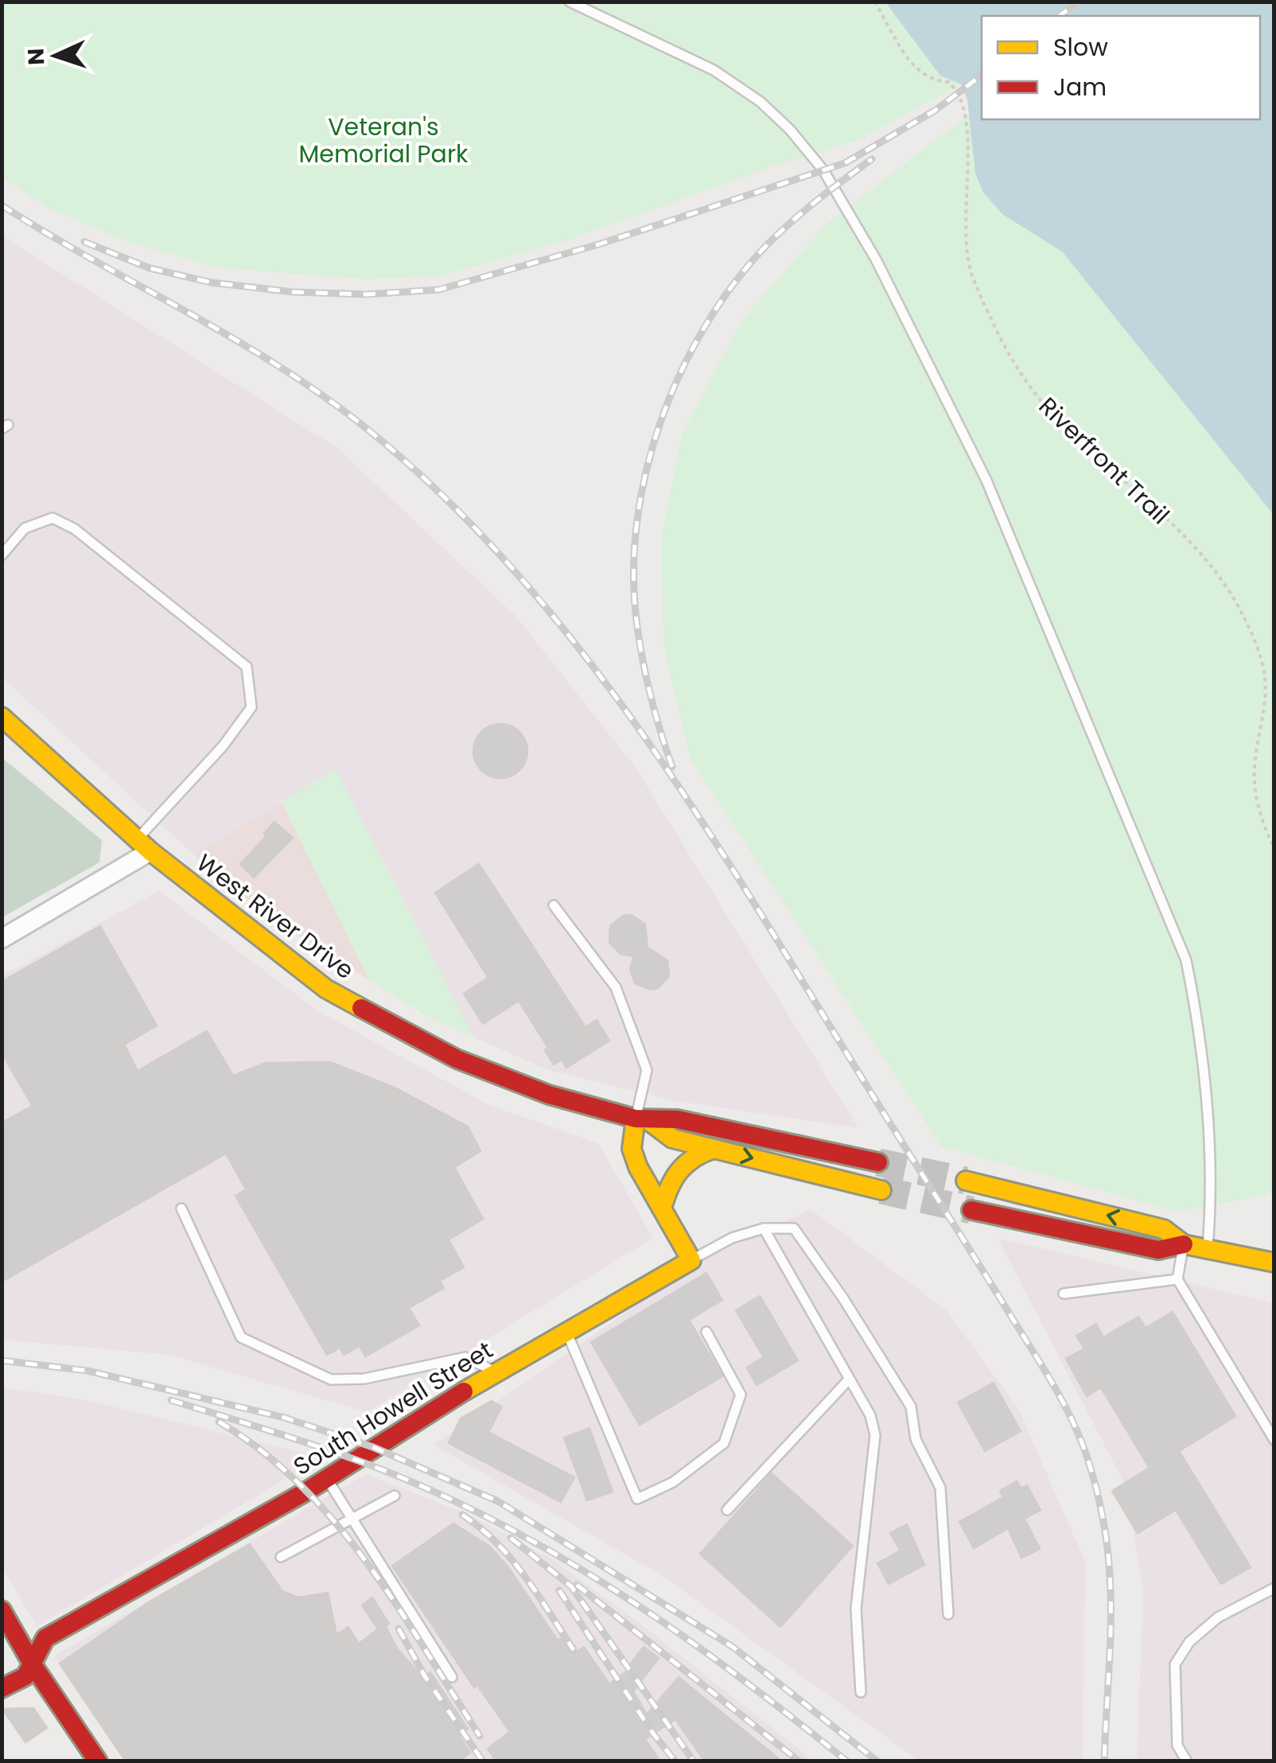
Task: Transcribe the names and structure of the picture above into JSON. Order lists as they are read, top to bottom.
{
  "streets": {
    "main road": ["West River Drive", "South Howell Street"],
    "path": ["Riverfront Trail"]
  },
  "parks": ["Veteran's Memorial Park"],
  "legend": ["Slow", "Jam"],
  "north": "left"
}
